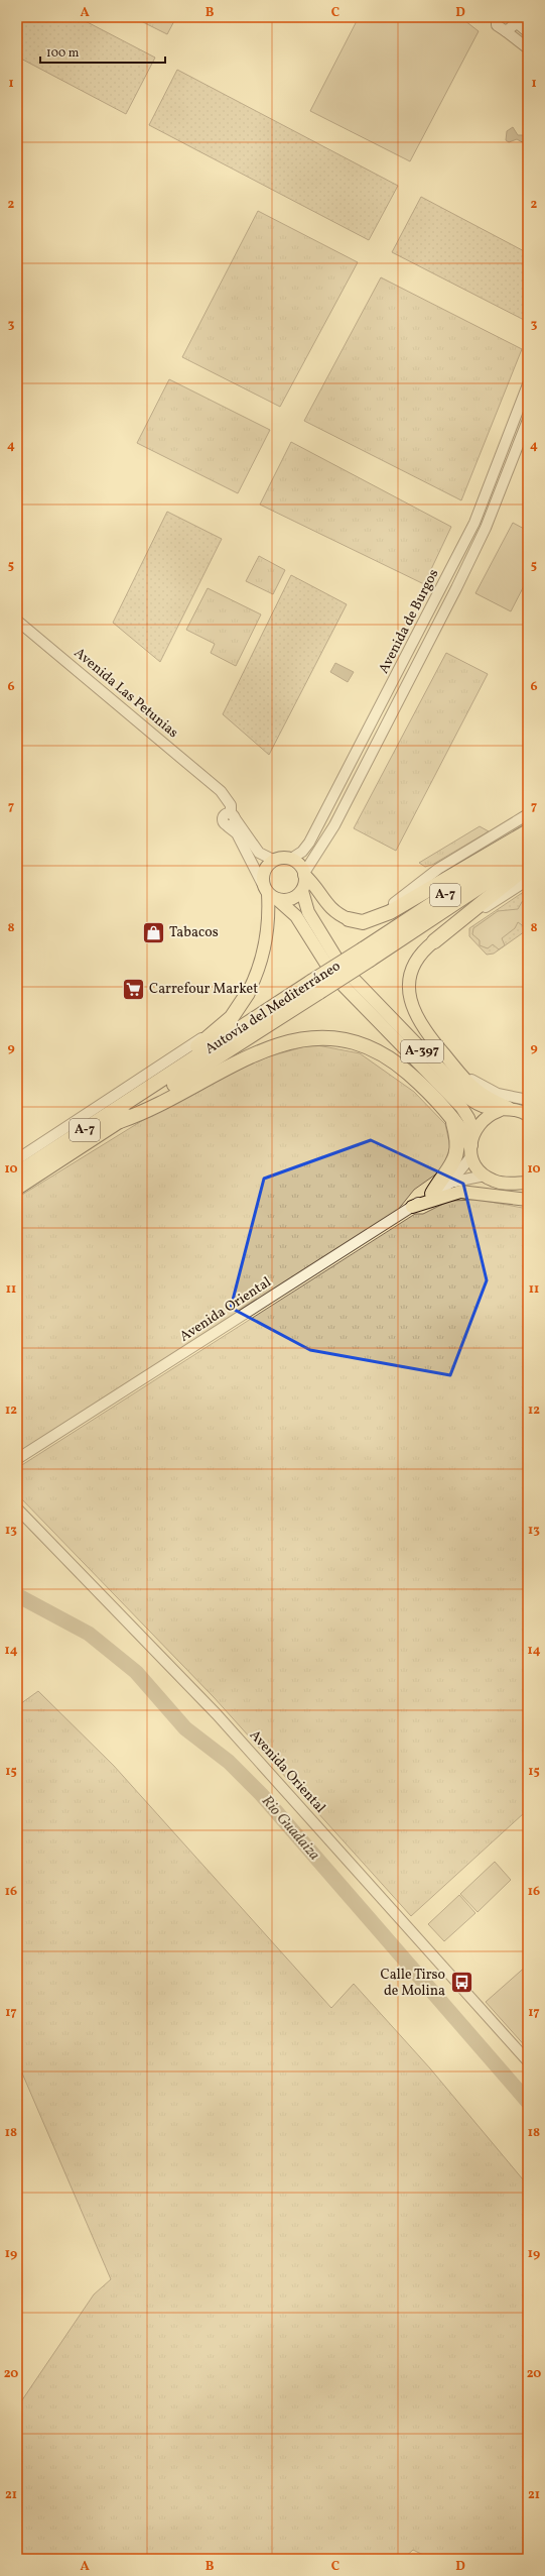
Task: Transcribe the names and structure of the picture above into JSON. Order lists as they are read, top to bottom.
{
  "streets": {
    "highway": ["A-7", "Autovía del Mediterráneo"],
    "main road": ["A-397"],
    "street": ["Avenida de Burgos", "Avenida Las Petunias", "Avenida Oriental"]
  },
  "crossings": [
    ["Avenida de Burgos", "Avenida Las Petunias"]
  ],
  "water": ["Rio Guadaiza"],
  "places": {
    "shop": ["Tabacos"],
    "supermarket": ["Carrefour Market"],
    "bus stop": ["Calle Tirso de Molina"]
  },
  "scale_bar": "100 m",
  "grid": {
    "columns": [
      "A",
      "B",
      "C",
      "D"
    ],
    "rows": [
      "1",
      "2",
      "3",
      "4",
      "5",
      "6",
      "7",
      "8",
      "9",
      "10",
      "11",
      "12",
      "13",
      "14",
      "15",
      "16",
      "17",
      "18",
      "19",
      "20",
      "21"
    ]
  }
}
